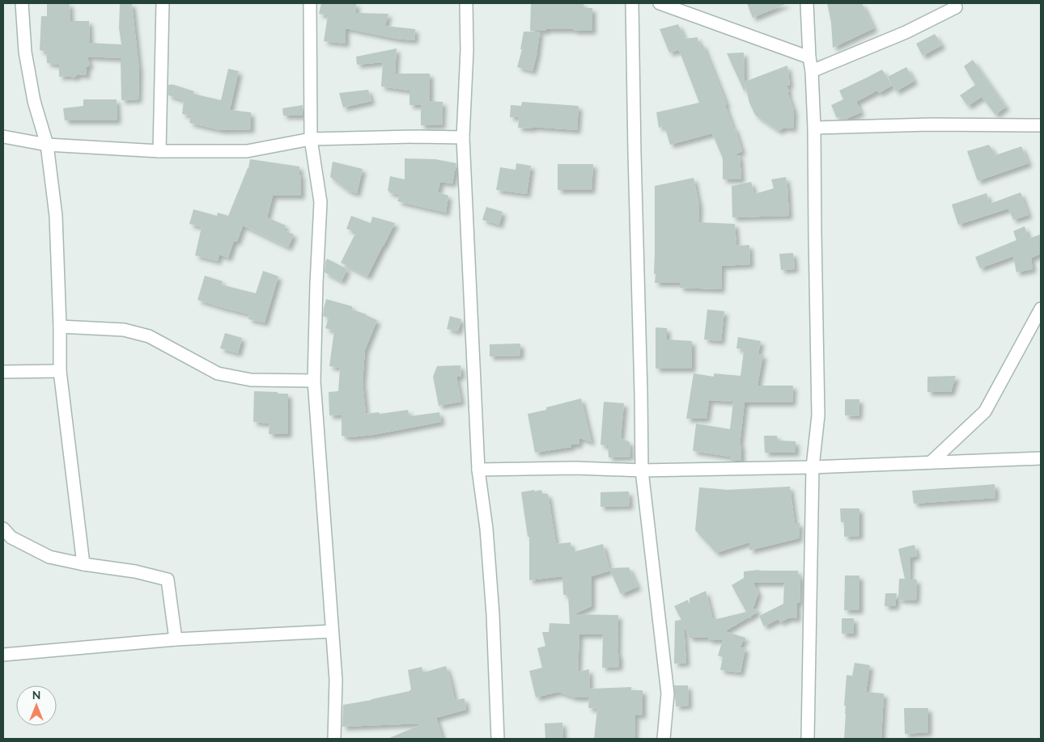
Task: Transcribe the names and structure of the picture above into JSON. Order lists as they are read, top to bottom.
{
  "north": "top"
}
